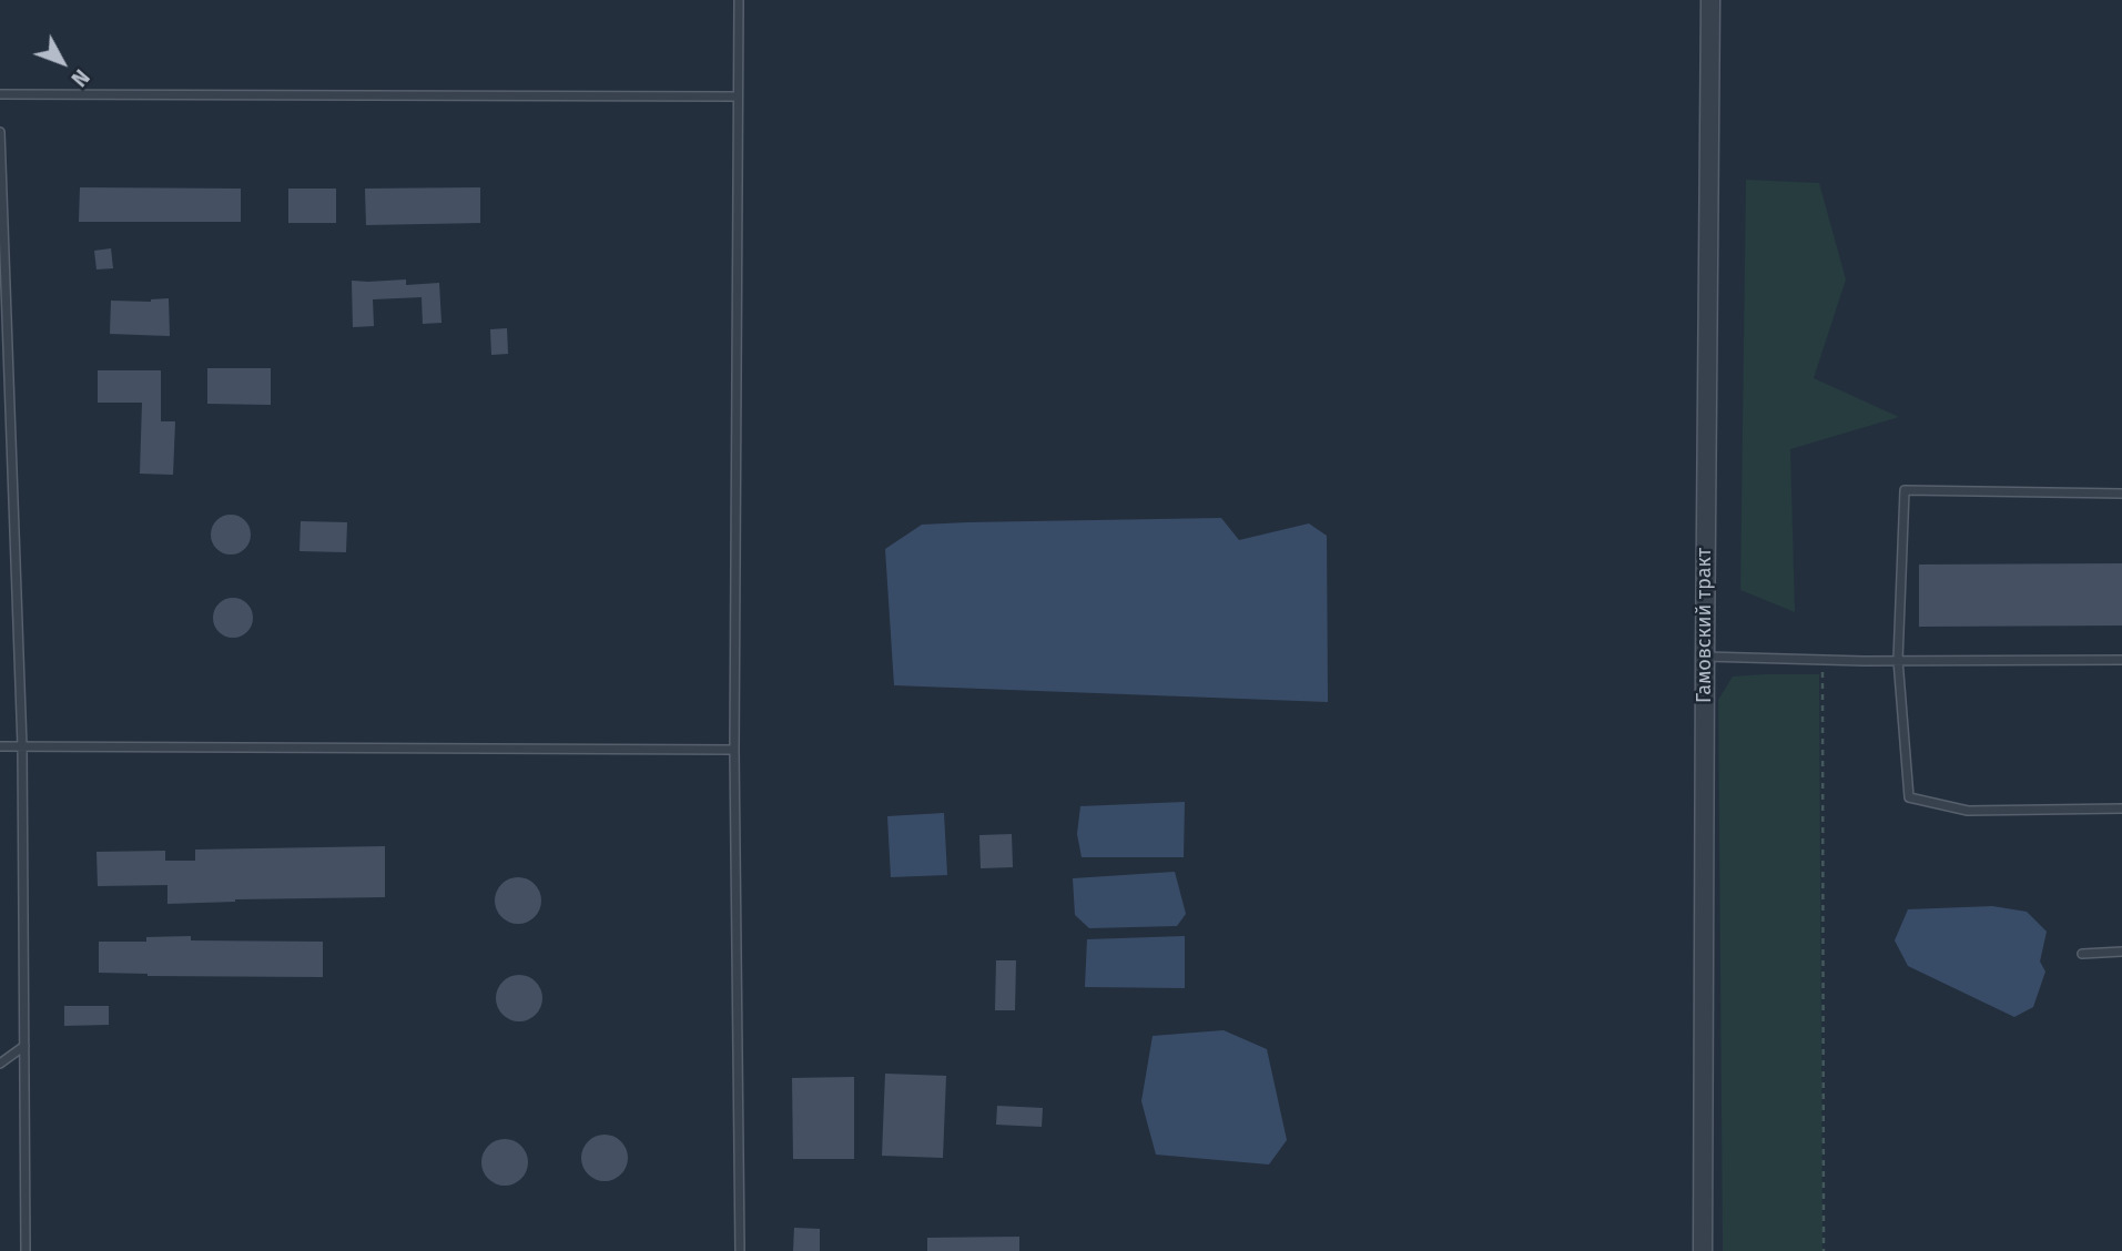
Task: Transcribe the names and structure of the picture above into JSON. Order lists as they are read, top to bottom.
{
  "streets": {
    "street": ["Гамовский тракт"]
  },
  "north": "bottom right"
}
